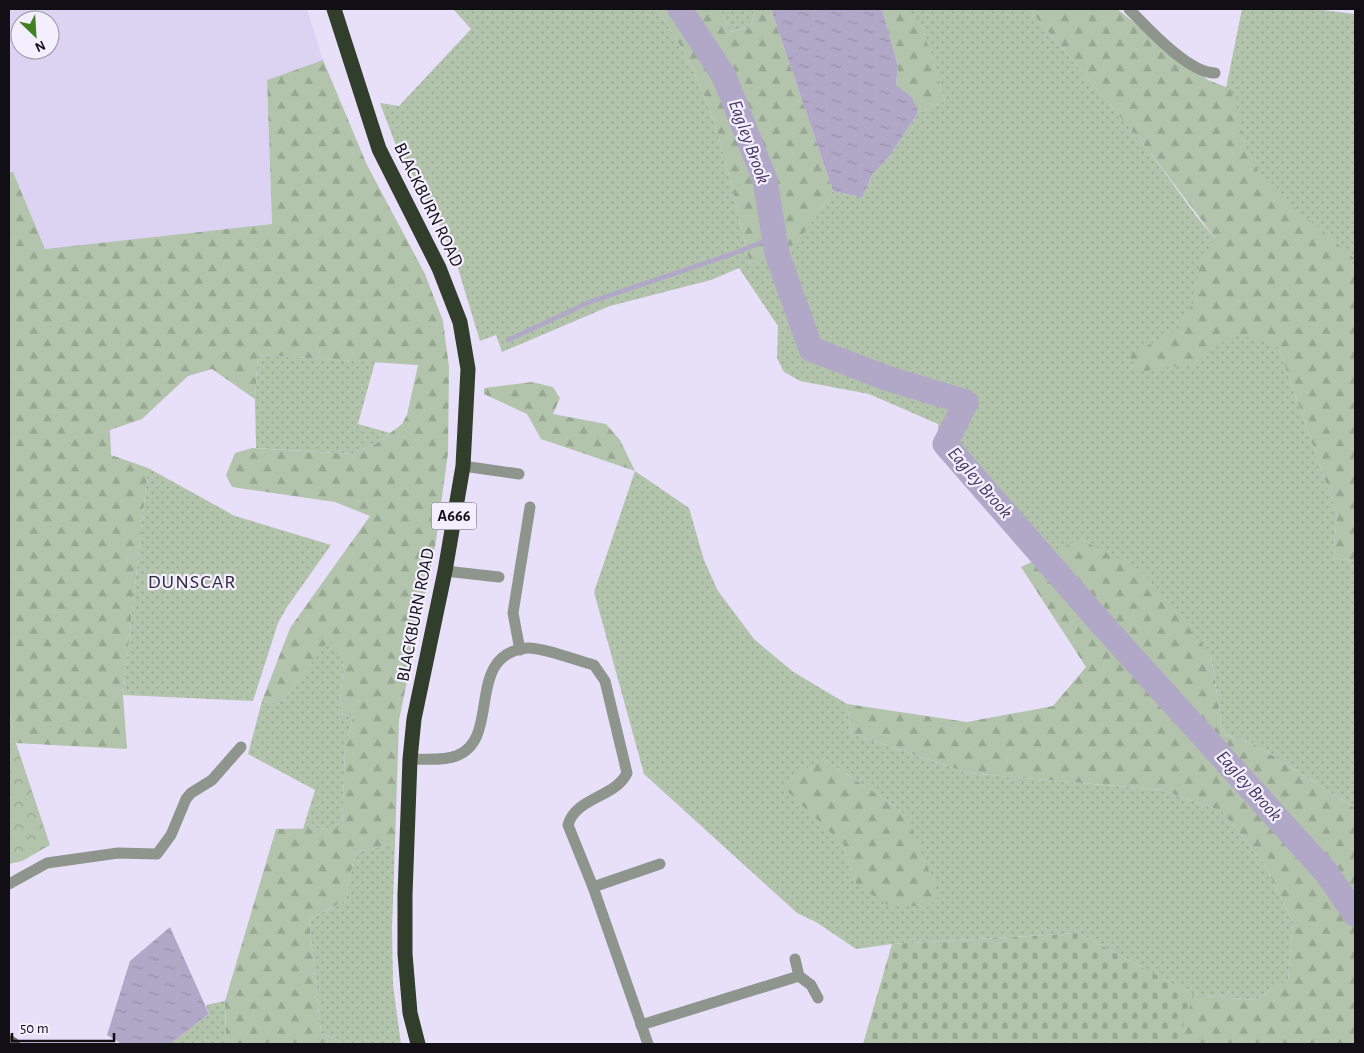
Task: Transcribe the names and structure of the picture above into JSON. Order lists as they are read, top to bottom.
{
  "streets": {
    "highway": ["BLACKBURN ROAD", "A666"]
  },
  "districts": ["DUNSCAR"],
  "water": ["Eagley Brook"],
  "scale_bar": "50 m",
  "north": "bottom right"
}
